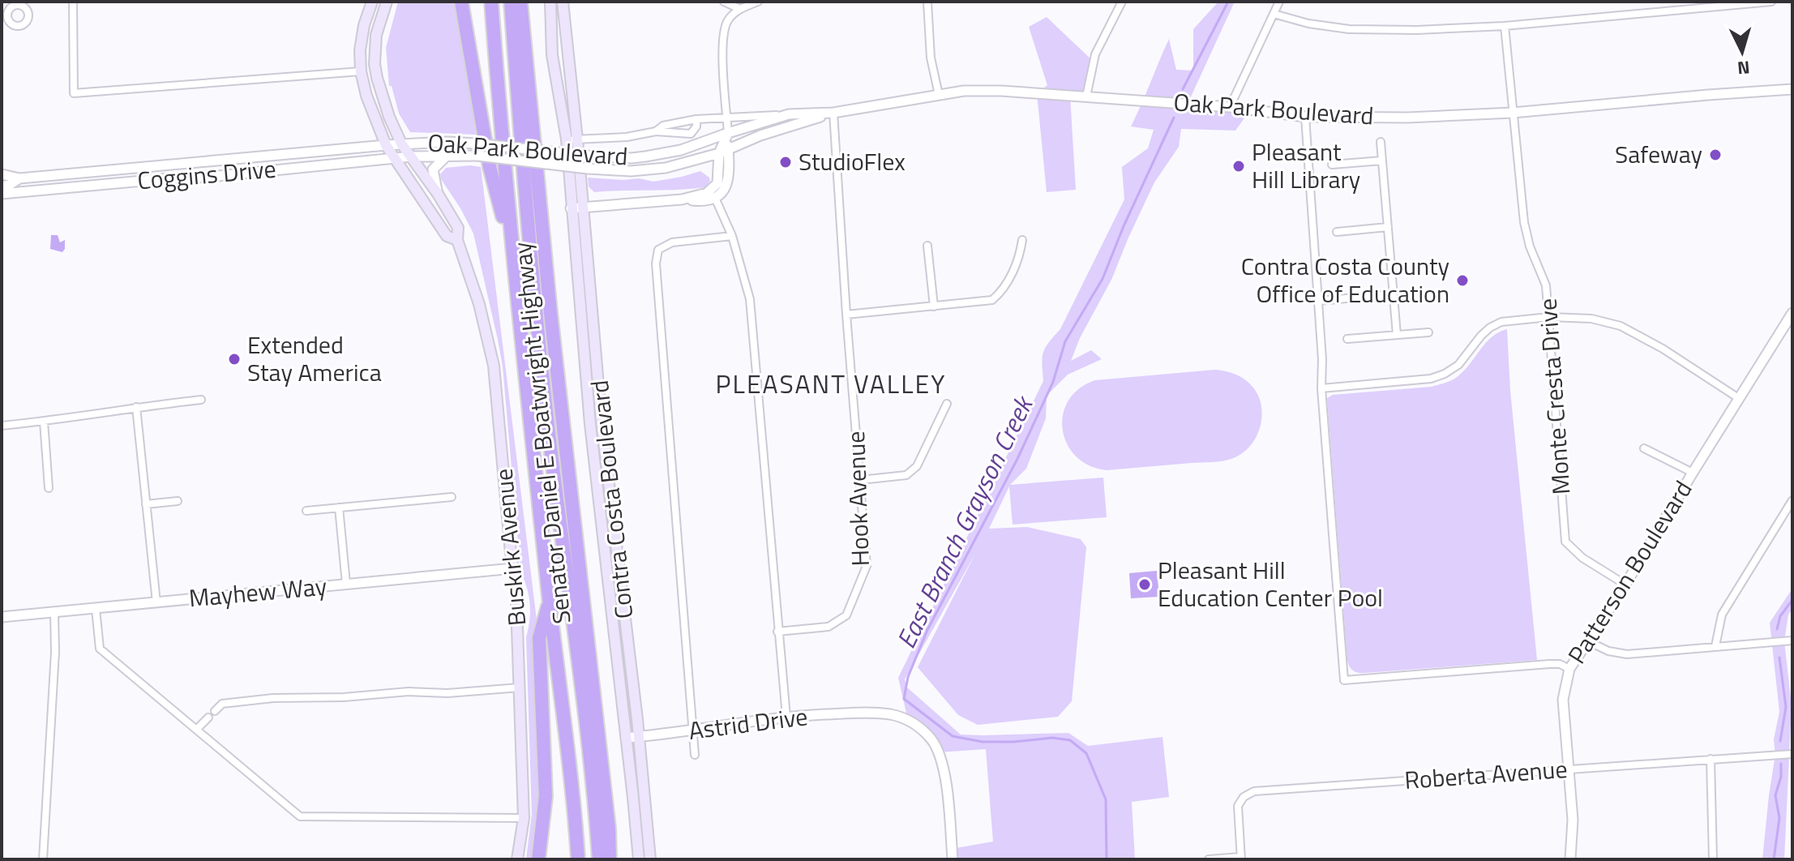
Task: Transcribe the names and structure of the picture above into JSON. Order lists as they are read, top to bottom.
{
  "streets": {
    "highway": ["Senator Daniel E Boatwright Highway"],
    "main road": ["Contra Costa Boulevard", "Buskirk Avenue"],
    "street": [
      "Oak Park Boulevard",
      "Coggins Drive",
      "Monte Cresta Drive",
      "Hook Avenue",
      "Patterson Boulevard",
      "Mayhew Way",
      "Astrid Drive",
      "Roberta Avenue"
    ]
  },
  "crossings": [
    ["Oak Park Boulevard", "Coggins Drive"],
    ["Oak Park Boulevard", "Monte Cresta Drive"],
    ["Oak Park Boulevard", "Hook Avenue"],
    ["Oak Park Boulevard", "Contra Costa Boulevard"],
    ["Oak Park Boulevard", "Buskirk Avenue"],
    ["Coggins Drive", "Buskirk Avenue"],
    ["Monte Cresta Drive", "Patterson Boulevard"],
    ["Contra Costa Boulevard", "Astrid Drive"],
    ["Buskirk Avenue", "Mayhew Way"],
    ["Patterson Boulevard", "Roberta Avenue"]
  ],
  "districts": ["PLEASANT VALLEY"],
  "water": ["East Branch Grayson Creek"],
  "places": [
    "Safeway",
    "StudioFlex",
    "Pleasant Hill Library",
    "Contra Costa County Office of Education",
    "Extended Stay America",
    "Pleasant Hill Education Center Pool"
  ],
  "north": "bottom"
}
